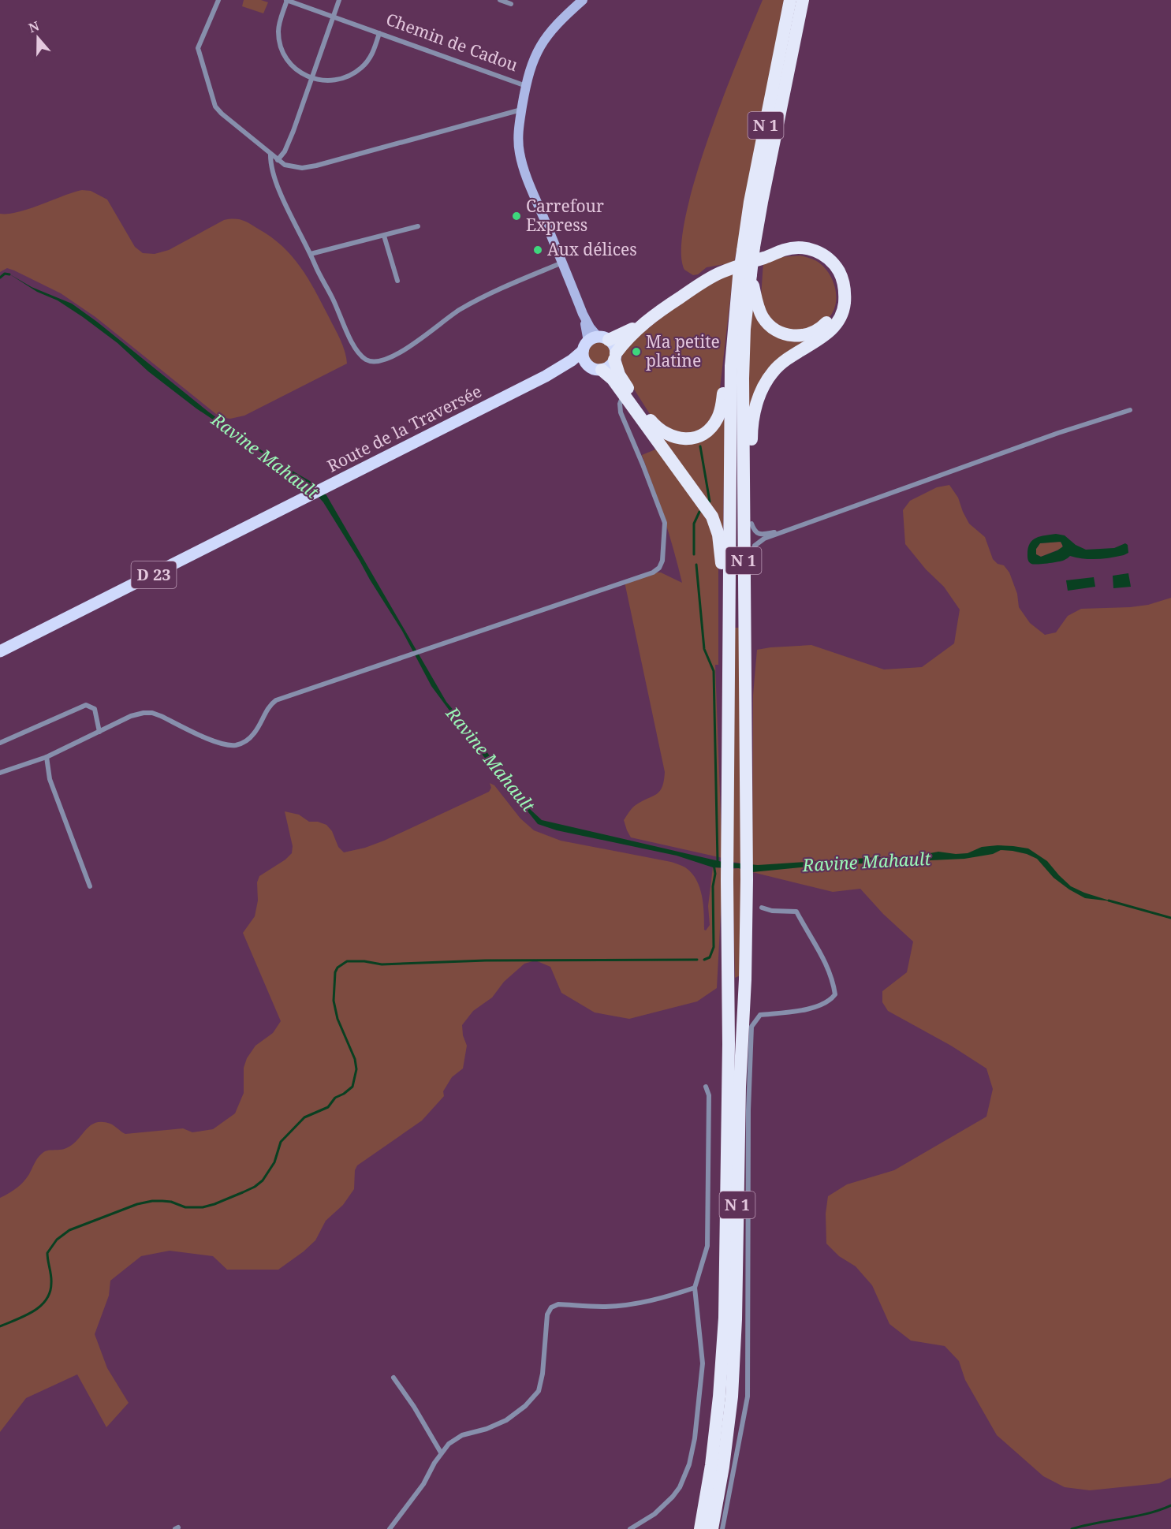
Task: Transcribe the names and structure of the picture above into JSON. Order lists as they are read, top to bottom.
{
  "streets": {
    "highway": ["N 1"],
    "main road": ["Chemin de Cadou", "Route de la Traversée", "D 23"]
  },
  "crossings": [
    ["Chemin de Cadou", "Route de la Traversée"]
  ],
  "water": ["Ravine Mahault"],
  "places": ["Carrefour Express", "Aux délices", "Ma petite platine"],
  "north": "top"
}
